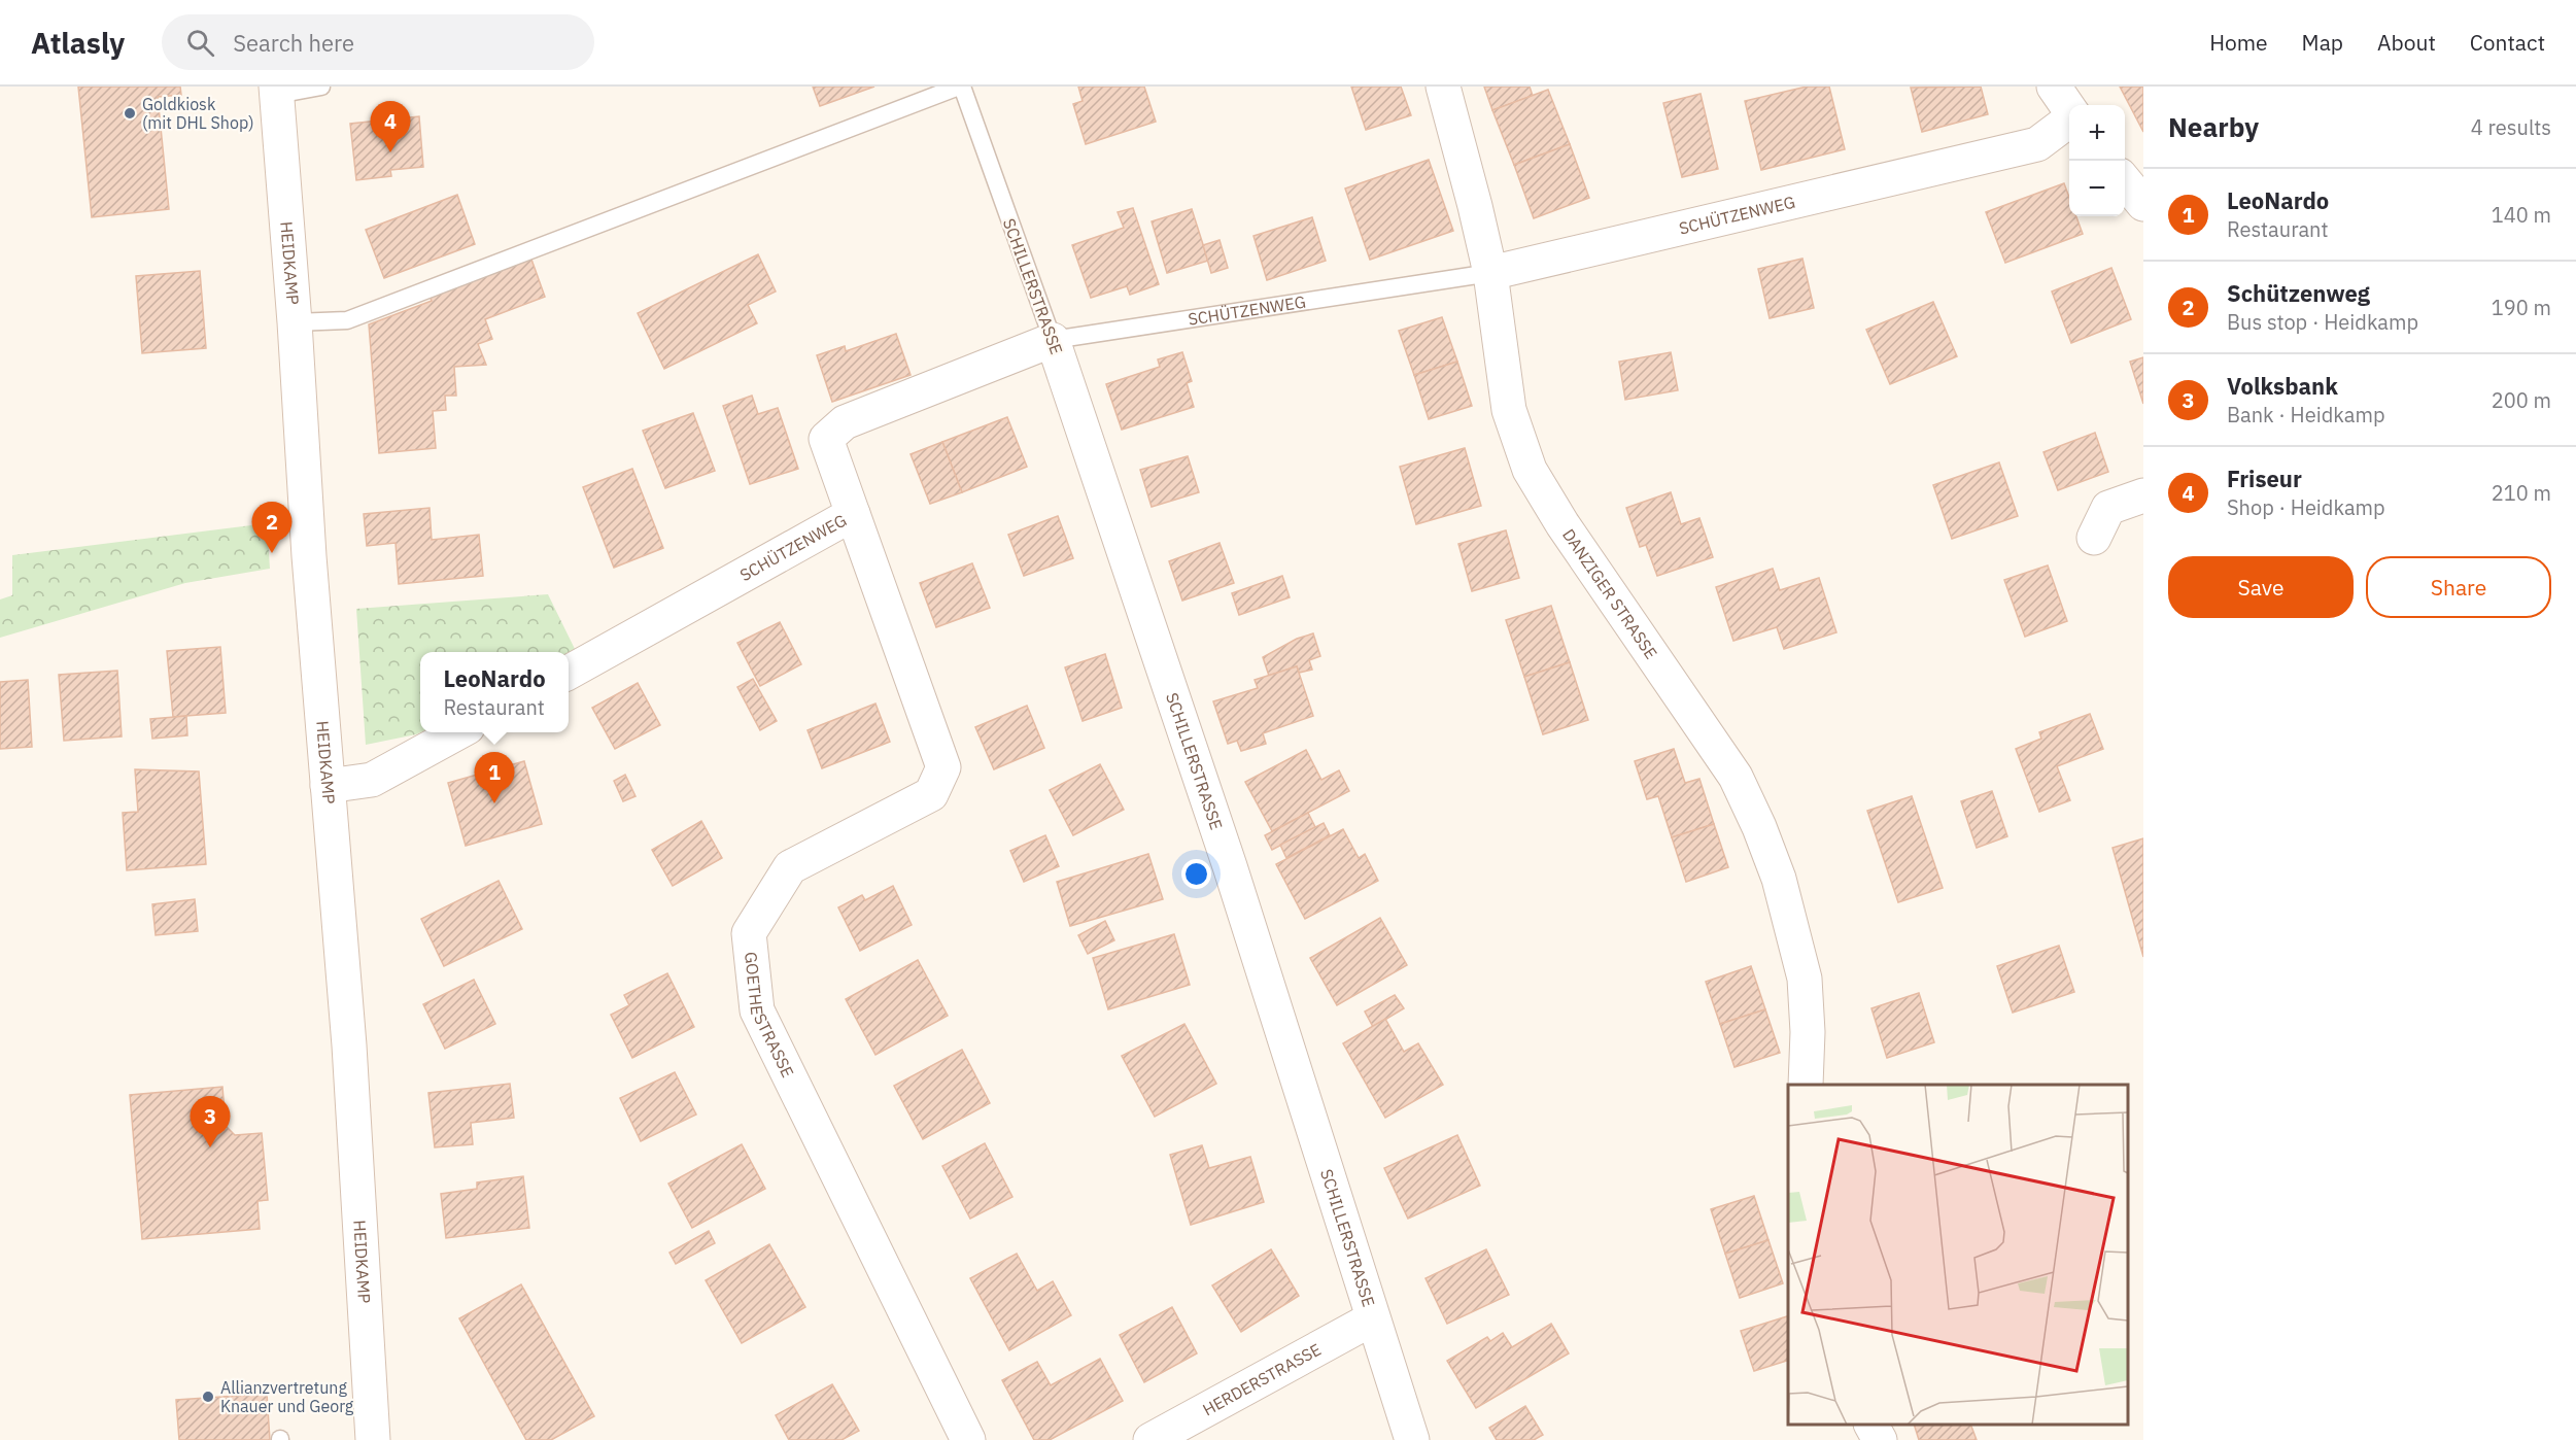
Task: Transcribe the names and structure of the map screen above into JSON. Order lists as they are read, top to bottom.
{
  "streets": {
    "street": [
      "SCHÜTZENWEG",
      "HEIDKAMP",
      "SCHILLERSTRASSE",
      "DANZIGER STRASSE",
      "GOETHESTRASSE",
      "HERDERSTRASSE"
    ]
  },
  "crossings": [
    ["SCHÜTZENWEG", "SCHILLERSTRASSE"],
    ["SCHÜTZENWEG", "DANZIGER STRASSE"],
    ["SCHÜTZENWEG", "GOETHESTRASSE"],
    ["SCHILLERSTRASSE", "HERDERSTRASSE"]
  ],
  "places": ["Goldkiosk (mit DHL Shop)", "Allianzvertretung Knauer und Georg"],
  "page": {
    "header": "Atlasly",
    "search": "Search here",
    "nav": [
      "Home",
      "Map",
      "About",
      "Contact"
    ],
    "heading": ["Nearby", "4 results"],
    "pins": [
      "4",
      "2",
      "1",
      "3"
    ],
    "map_buttons": ["+", "−"],
    "list": [
      {
        "mark": "1",
        "name": "LeoNardo",
        "note": "Restaurant",
        "value": "140 m"
      },
      {
        "mark": "2",
        "name": "Schützenweg",
        "note": "Bus stop · Heidkamp",
        "value": "190 m"
      },
      {
        "mark": "3",
        "name": "Volksbank",
        "note": "Bank · Heidkamp",
        "value": "200 m"
      },
      {
        "mark": "4",
        "name": "Friseur",
        "note": "Shop · Heidkamp",
        "value": "210 m"
      }
    ],
    "buttons": ["Save", "Share"],
    "popup": ["LeoNardo", "Restaurant"]
  }
}
